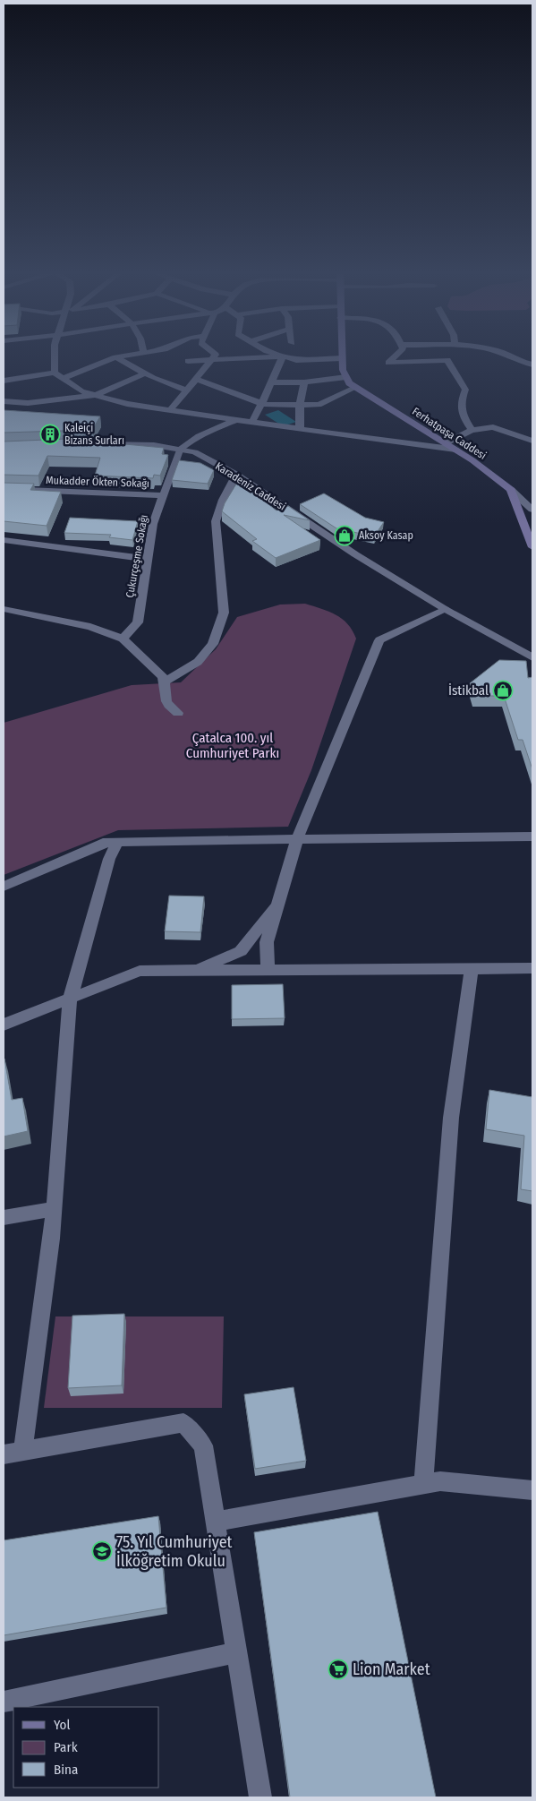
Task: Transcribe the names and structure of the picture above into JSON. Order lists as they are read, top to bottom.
{
  "streets": {
    "main road": ["Ferhatpaşa Caddesi"],
    "street": ["Mukadder Ökten Sokağı", "Karadeniz Caddesi", "Çukurçeşme Sokağı"]
  },
  "crossings": [
    ["Mukadder Ökten Sokağı", "Çukurçeşme Sokağı"],
    ["Karadeniz Caddesi", "Çukurçeşme Sokağı"]
  ],
  "parks": ["Çatalca 100. yıl Cumhuriyet Parkı"],
  "places": {
    "building": ["Kaleiçi Bizans Surları"],
    "shop": ["Aksoy Kasap", "İstikbal"],
    "school or university": ["75. Yıl Cumhuriyet İlköğretim Okulu"],
    "supermarket": ["Lion Market"]
  },
  "legend": ["Yol", "Park", "Bina"]
}
